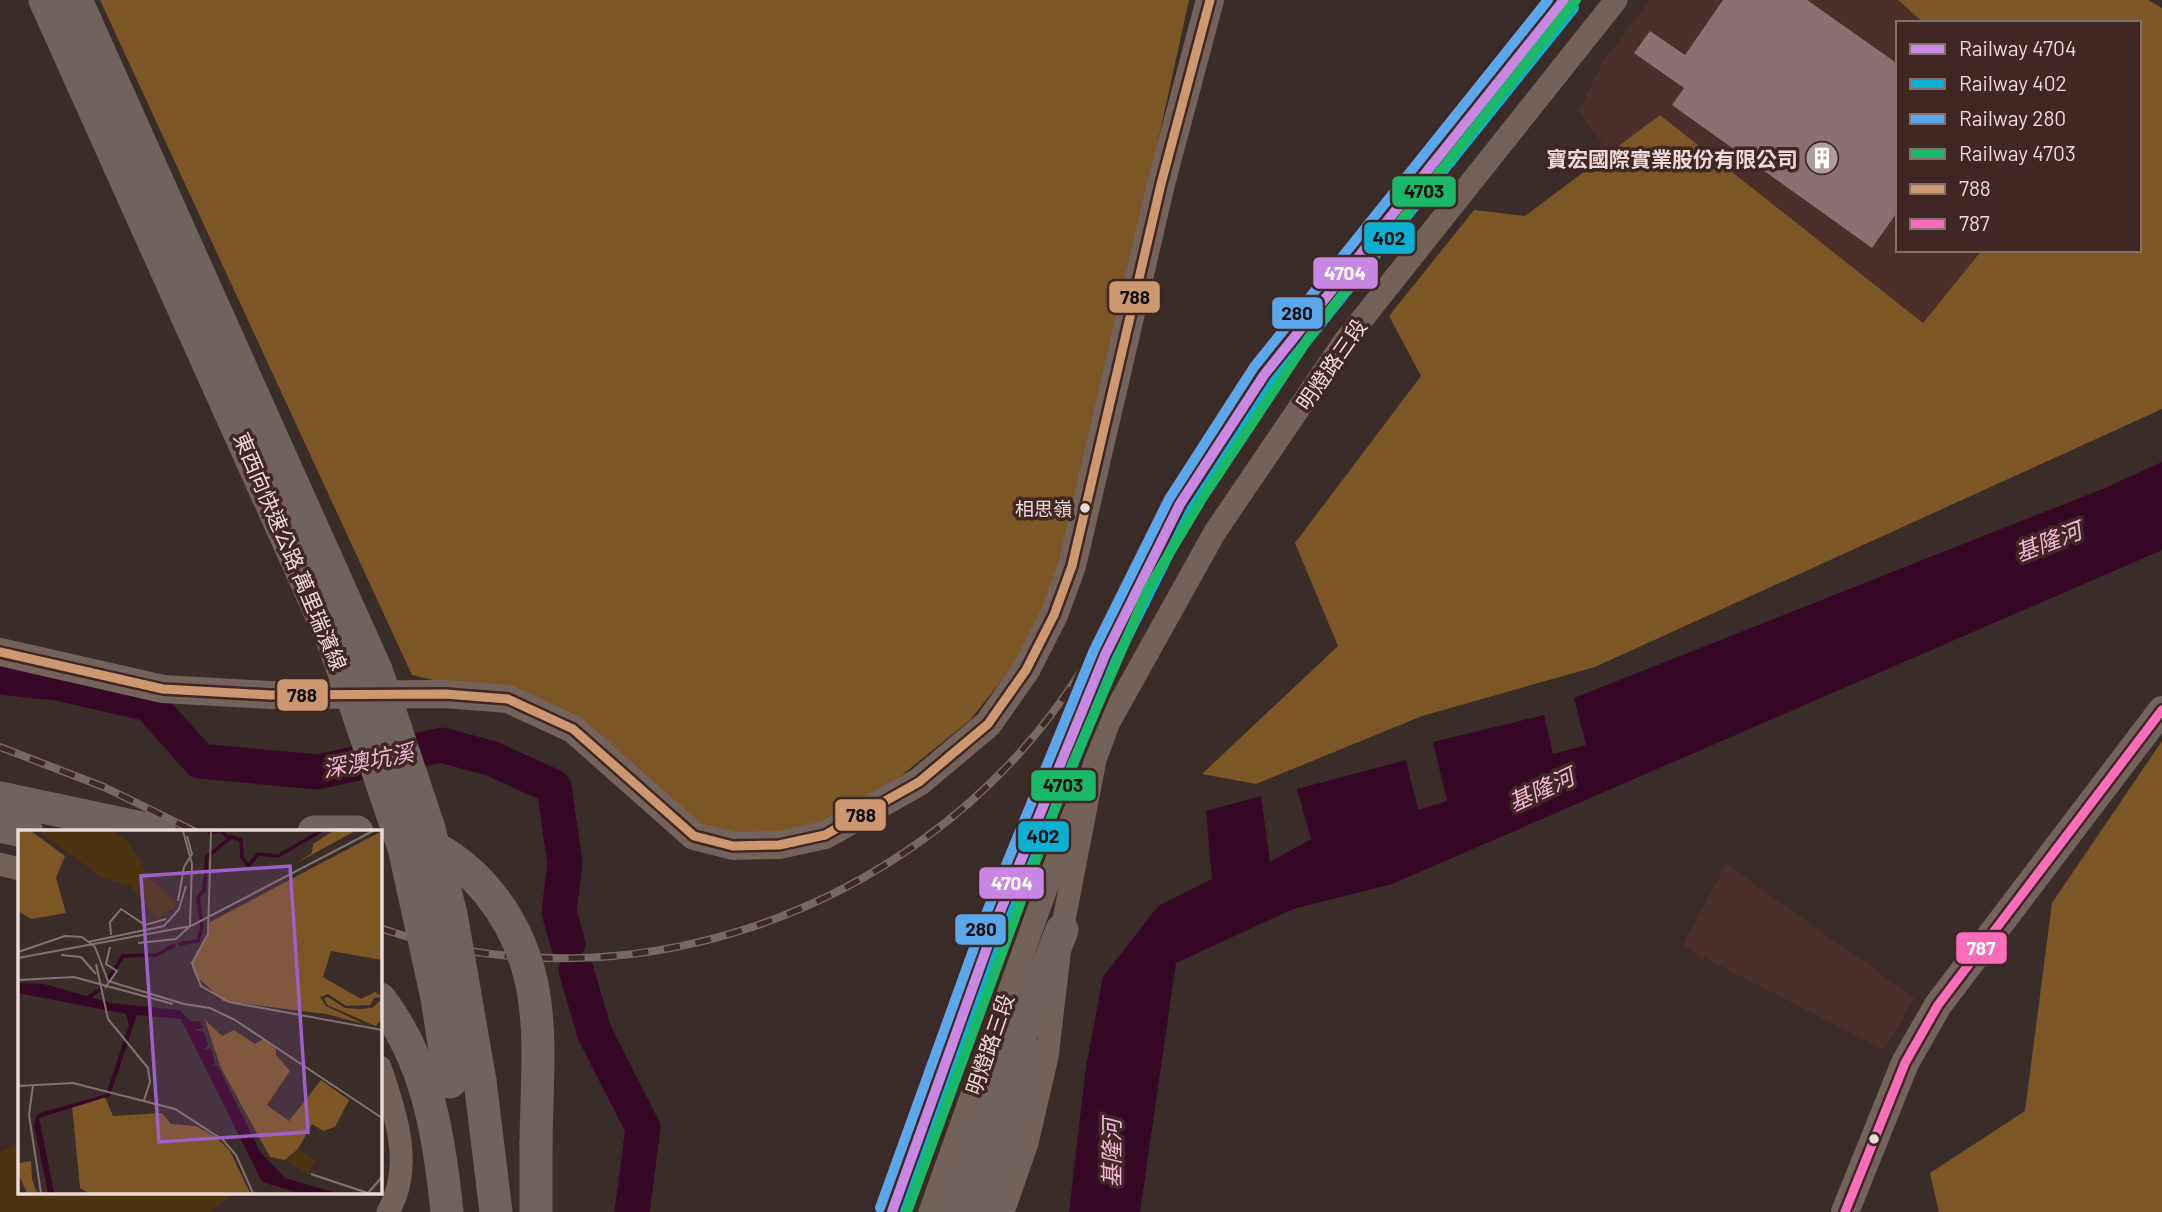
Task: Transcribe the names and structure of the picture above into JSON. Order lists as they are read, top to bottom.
{
  "streets": {
    "highway": ["東西向快速公路 萬里瑞濱線"],
    "street": ["明燈路三段"]
  },
  "water": ["基隆河", "深澳坑溪"],
  "places": {
    "building": ["寶宏國際實業股份有限公司"],
    "other": ["相思嶺"]
  },
  "lines": [
    "rail line 4704",
    "rail line 280",
    "rail line 4703",
    "transit line 788",
    "rail line 402",
    "transit line 787"
  ],
  "legend": [
    "Railway 4704",
    "Railway 402",
    "Railway 280",
    "Railway 4703",
    "788",
    "787"
  ]
}
